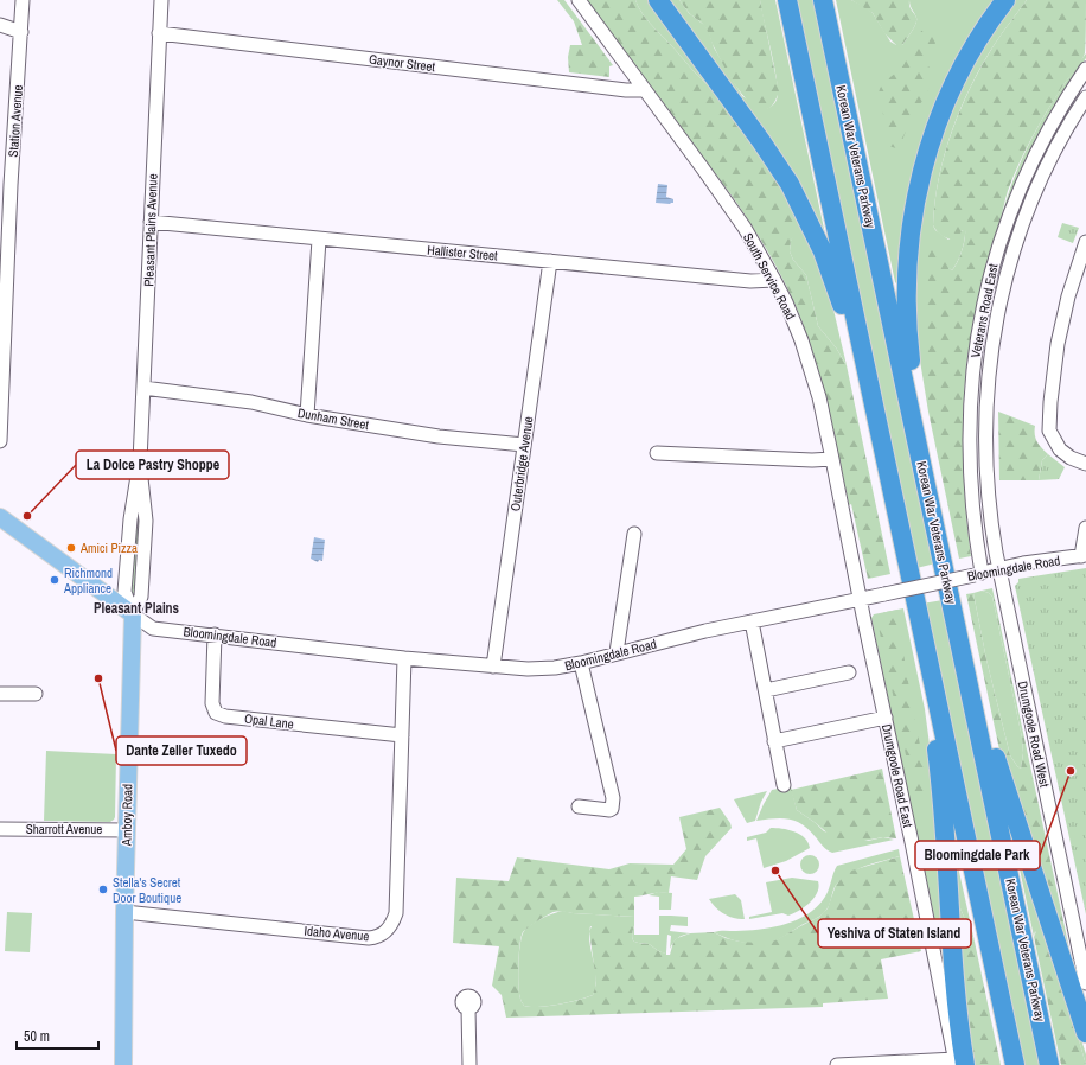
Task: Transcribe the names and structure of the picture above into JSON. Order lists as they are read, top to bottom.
{
  "streets": {
    "highway": ["Korean War Veterans Parkway"],
    "main road": ["Amboy Road"],
    "street": [
      "Gaynor Street",
      "Station Avenue",
      "Pleasant Plains Avenue",
      "Hallister Street",
      "South Service Road",
      "Veterans Road East",
      "Dunham Street",
      "Outerbridge Avenue",
      "Bloomingdale Road",
      "Opal Lane",
      "Drumgoole Road West",
      "Drumgoole Road East",
      "Sharrott Avenue",
      "Idaho Avenue"
    ]
  },
  "crossings": [
    ["Gaynor Street", "Pleasant Plains Avenue"],
    ["Gaynor Street", "South Service Road"],
    ["Pleasant Plains Avenue", "Hallister Street"],
    ["Pleasant Plains Avenue", "Dunham Street"],
    ["Pleasant Plains Avenue", "Bloomingdale Road"],
    ["Pleasant Plains Avenue", "Amboy Road"],
    ["Hallister Street", "South Service Road"],
    ["Hallister Street", "Outerbridge Avenue"],
    ["South Service Road", "Bloomingdale Road"],
    ["South Service Road", "Drumgoole Road East"],
    ["Veterans Road East", "Bloomingdale Road"],
    ["Veterans Road East", "Drumgoole Road West"],
    ["Dunham Street", "Outerbridge Avenue"],
    ["Outerbridge Avenue", "Bloomingdale Road"],
    ["Bloomingdale Road", "Opal Lane"],
    ["Bloomingdale Road", "Drumgoole Road West"],
    ["Bloomingdale Road", "Drumgoole Road East"],
    ["Bloomingdale Road", "Amboy Road"],
    ["Bloomingdale Road", "Idaho Avenue"],
    ["Opal Lane", "Idaho Avenue"],
    ["Amboy Road", "Sharrott Avenue"],
    ["Amboy Road", "Idaho Avenue"]
  ],
  "districts": ["Pleasant Plains"],
  "places": [
    "La Dolce Pastry Shoppe",
    "Amici Pizza",
    "Richmond Appliance",
    "Dante Zeller Tuxedo",
    "Bloomingdale Park",
    "Yeshiva of Staten Island",
    "Stella's Secret Door Boutique"
  ],
  "scale_bar": "50 m"
}
